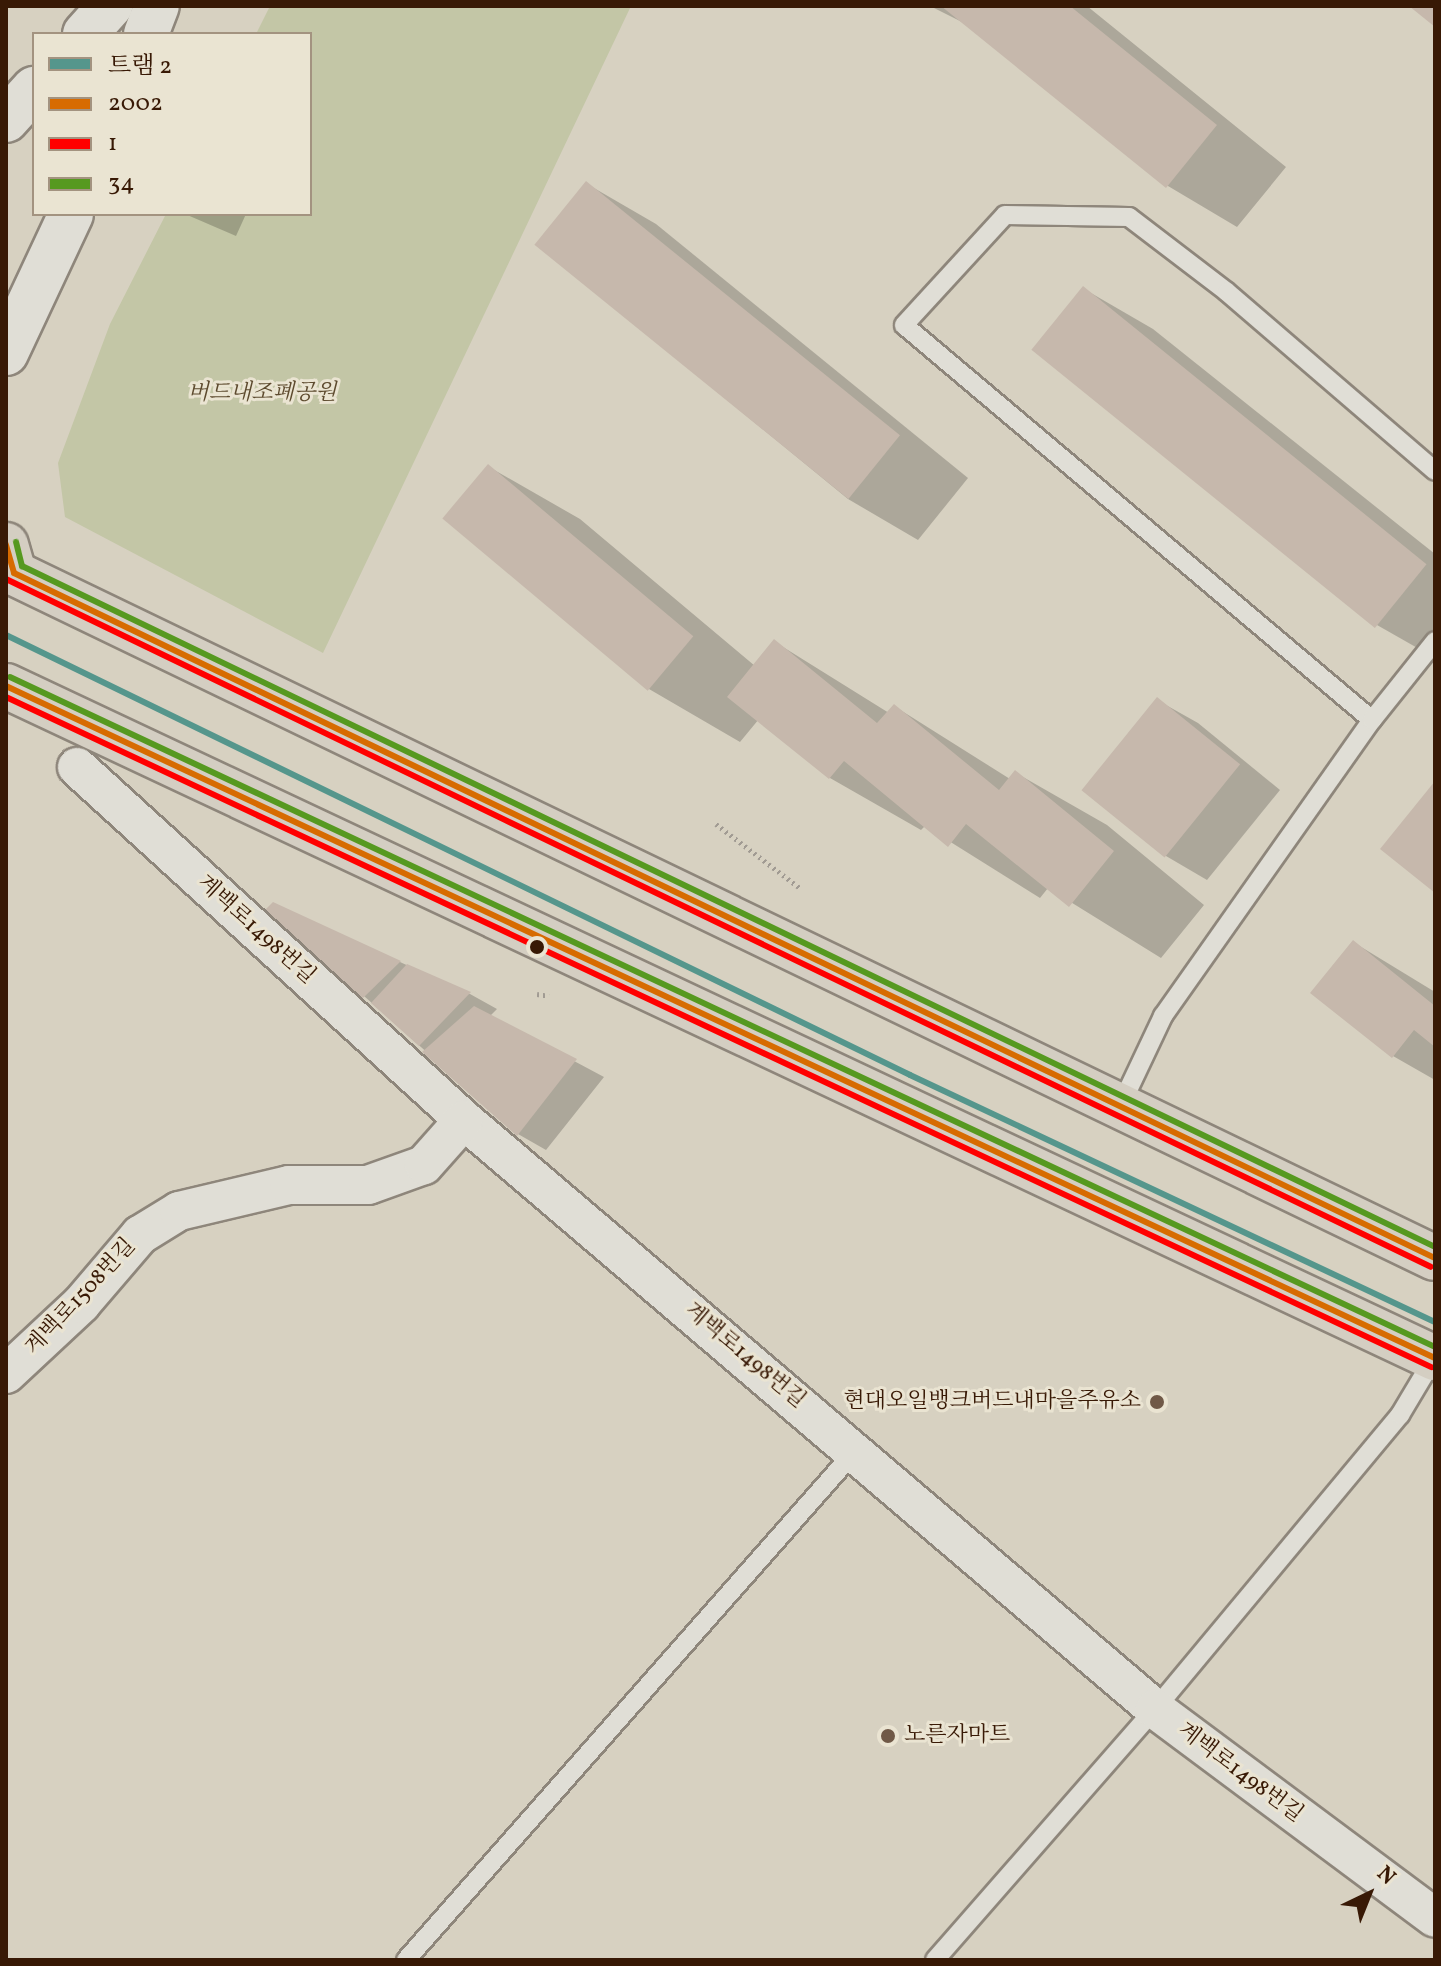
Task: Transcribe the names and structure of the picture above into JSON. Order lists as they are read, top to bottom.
{
  "streets": {
    "street": ["계백로1498번길", "계백로1508번길"]
  },
  "crossings": [
    ["계백로1498번길", "계백로1508번길"]
  ],
  "parks": ["버드내조폐공원"],
  "places": ["현대오일뱅크버드내마을주유소", "노른자마트"],
  "lines": [
    "transit line 34",
    "transit line 2002",
    "transit line 1",
    "tram line 2"
  ],
  "legend": [
    "트램 2",
    "2002",
    "1",
    "34"
  ],
  "north": "top right"
}
